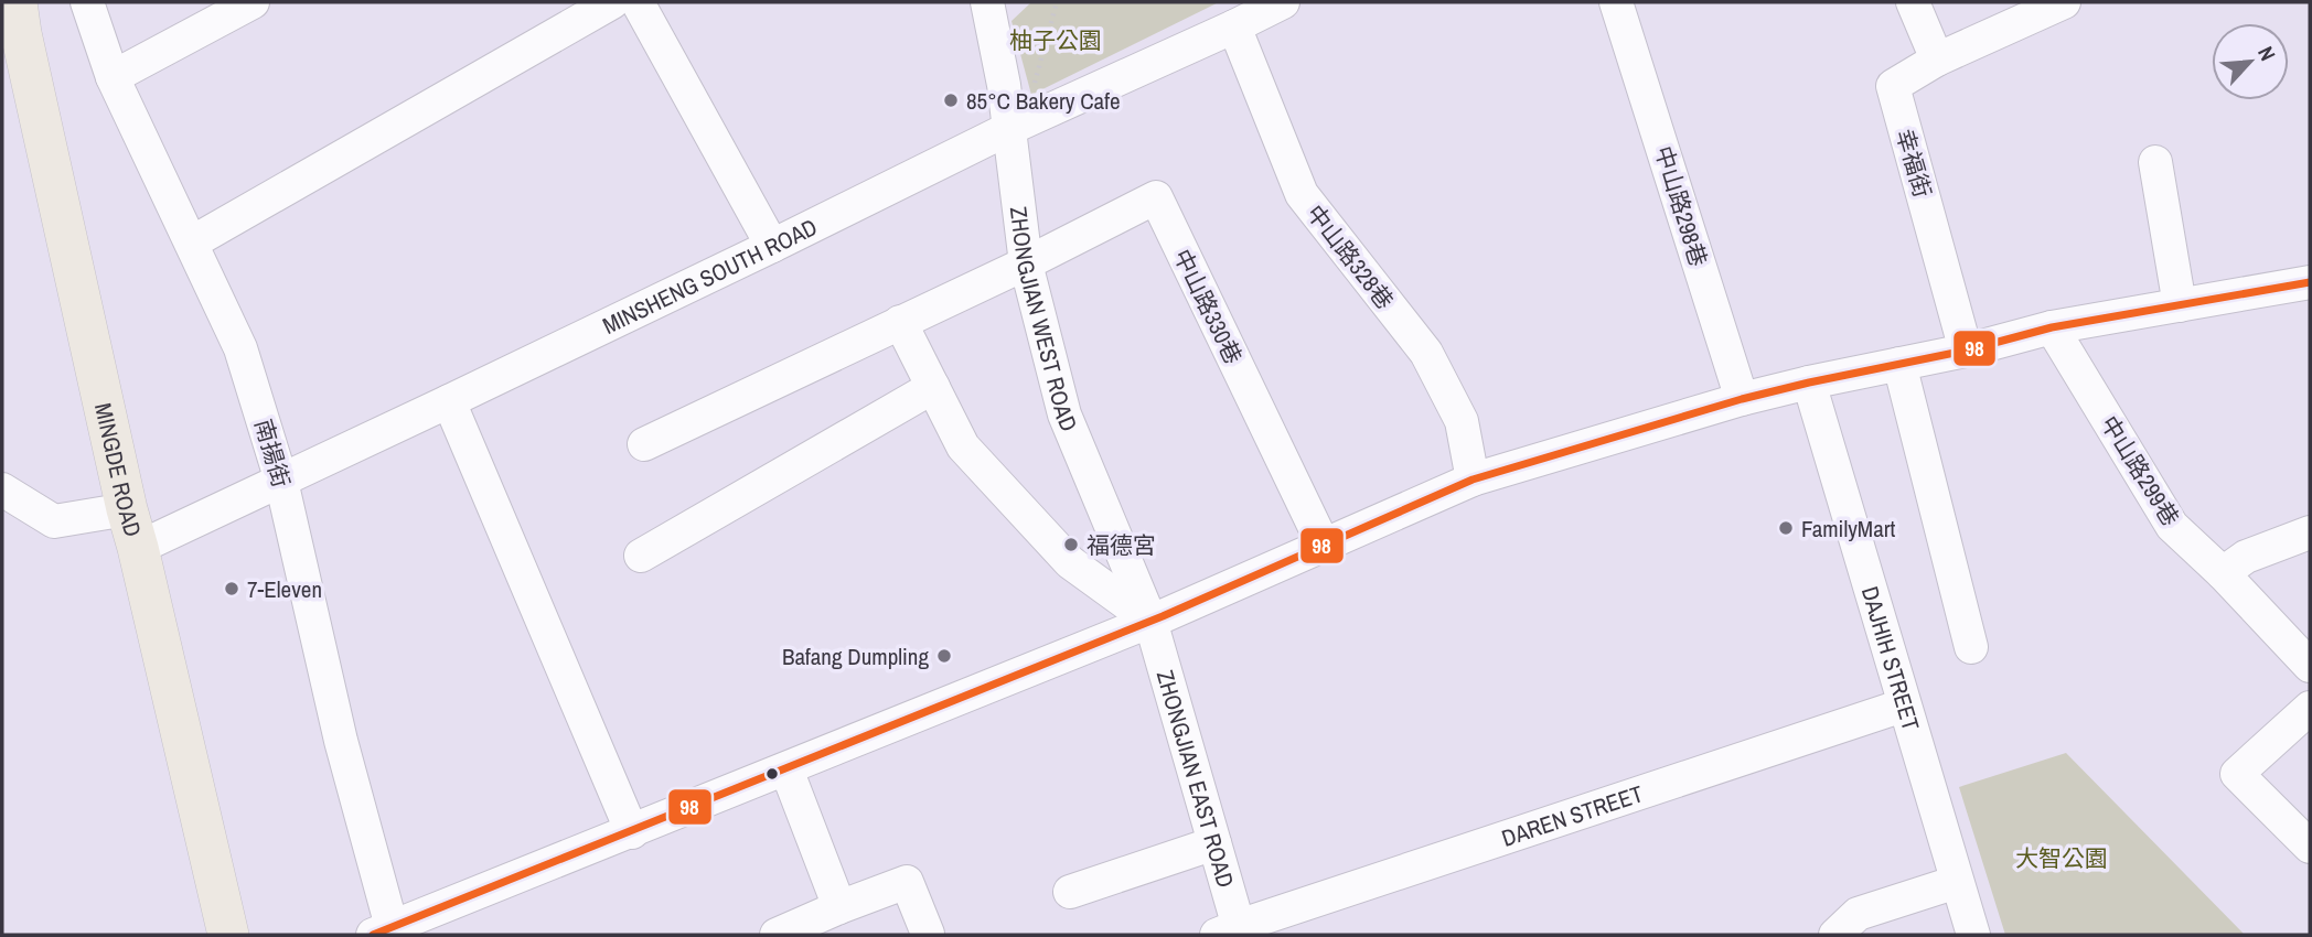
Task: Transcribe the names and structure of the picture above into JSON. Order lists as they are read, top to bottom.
{
  "streets": {
    "main road": ["MINGDE ROAD"],
    "street": [
      "幸福街",
      "中山路298巷",
      "中山路328巷",
      "MINSHENG SOUTH ROAD",
      "中山路330巷",
      "ZHONGJIAN WEST ROAD",
      "南揚街",
      "中山路299巷",
      "DAJHIH STREET",
      "ZHONGJIAN EAST ROAD",
      "DAREN STREET"
    ]
  },
  "crossings": [
    ["中山路328巷", "MINSHENG SOUTH ROAD"],
    ["MINSHENG SOUTH ROAD", "ZHONGJIAN WEST ROAD"],
    ["MINSHENG SOUTH ROAD", "南揚街"],
    ["MINSHENG SOUTH ROAD", "MINGDE ROAD"],
    ["中山路330巷", "ZHONGJIAN WEST ROAD"],
    ["ZHONGJIAN WEST ROAD", "ZHONGJIAN EAST ROAD"],
    ["DAJHIH STREET", "DAREN STREET"],
    ["ZHONGJIAN EAST ROAD", "DAREN STREET"]
  ],
  "parks": ["柚子公園", "大智公園"],
  "places": [
    "85°C Bakery Cafe",
    "FamilyMart",
    "福德宮",
    "7-Eleven",
    "Bafang Dumpling"
  ],
  "lines": ["transit line 98"],
  "north": "top right"
}
